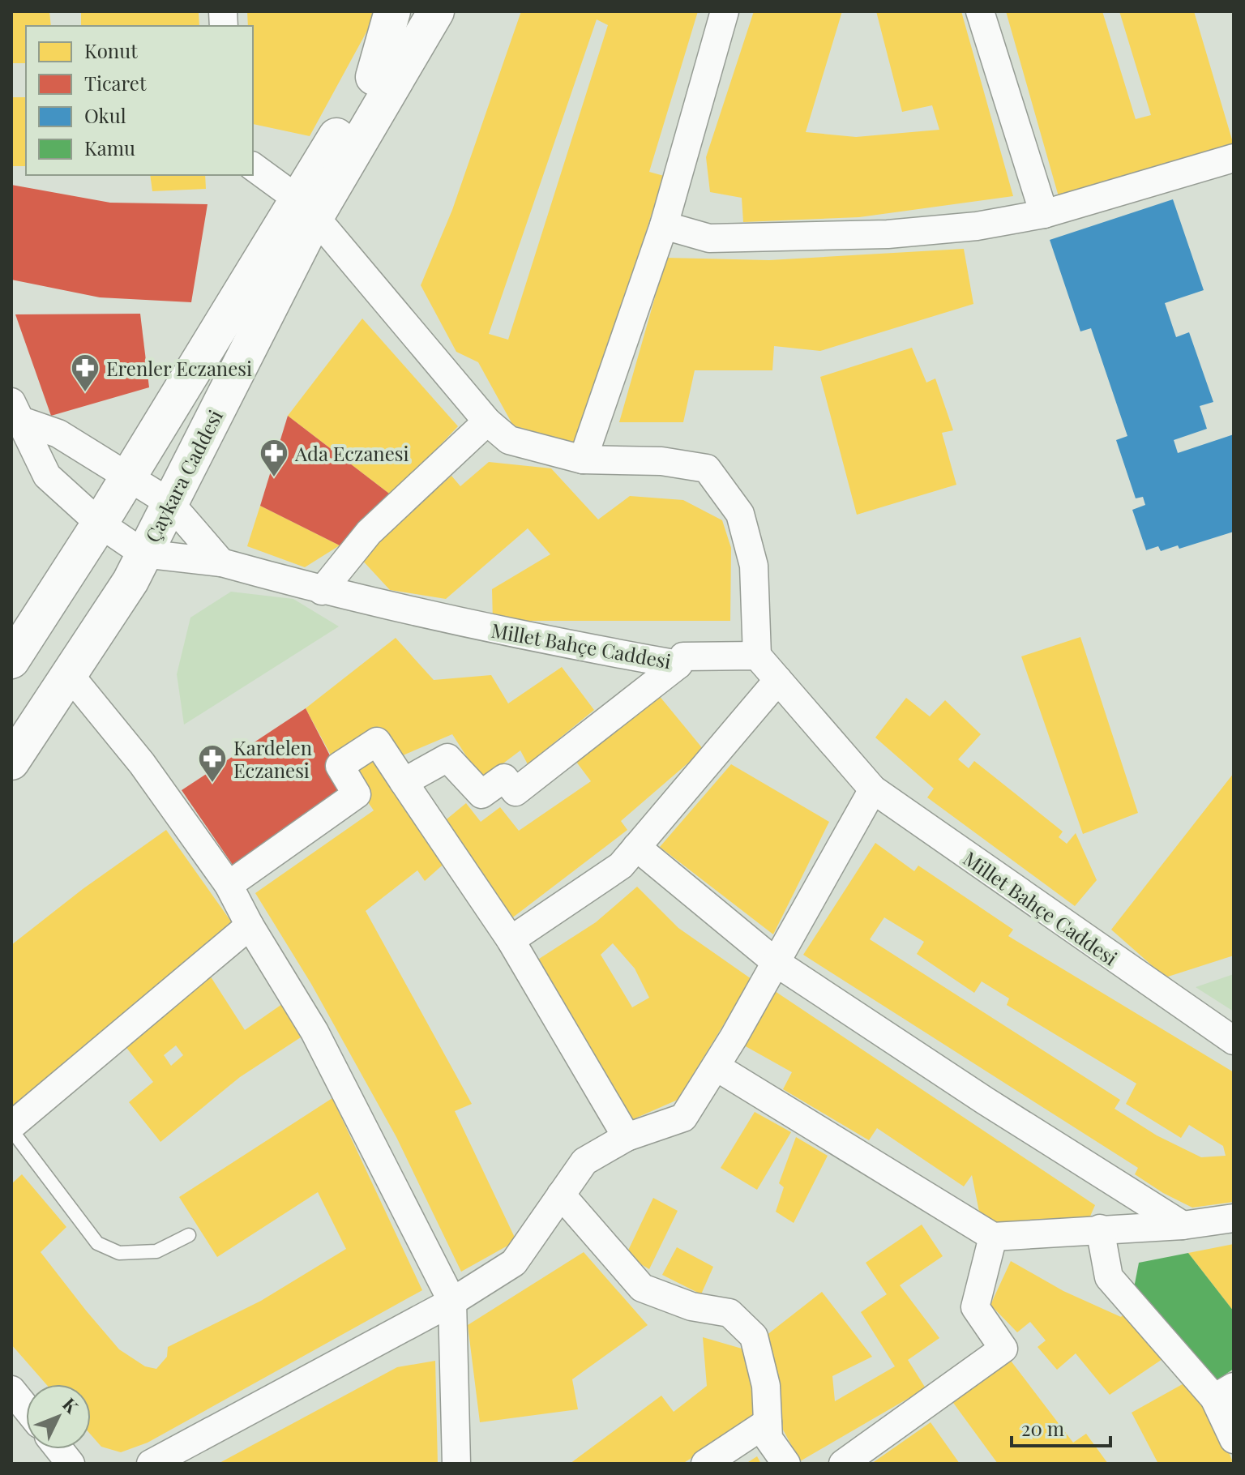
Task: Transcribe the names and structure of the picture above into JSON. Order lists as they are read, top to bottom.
{
  "streets": {
    "main road": ["Çaykara Caddesi"],
    "street": ["Millet Bahçe Caddesi"]
  },
  "crossings": [
    ["Çaykara Caddesi", "Millet Bahçe Caddesi"]
  ],
  "places": {
    "pharmacy": ["Erenler Eczanesi", "Ada Eczanesi", "Kardelen Eczanesi"]
  },
  "legend": [
    "Konut",
    "Ticaret",
    "Okul",
    "Kamu"
  ],
  "scale_bar": "20 m",
  "north": "top right"
}
